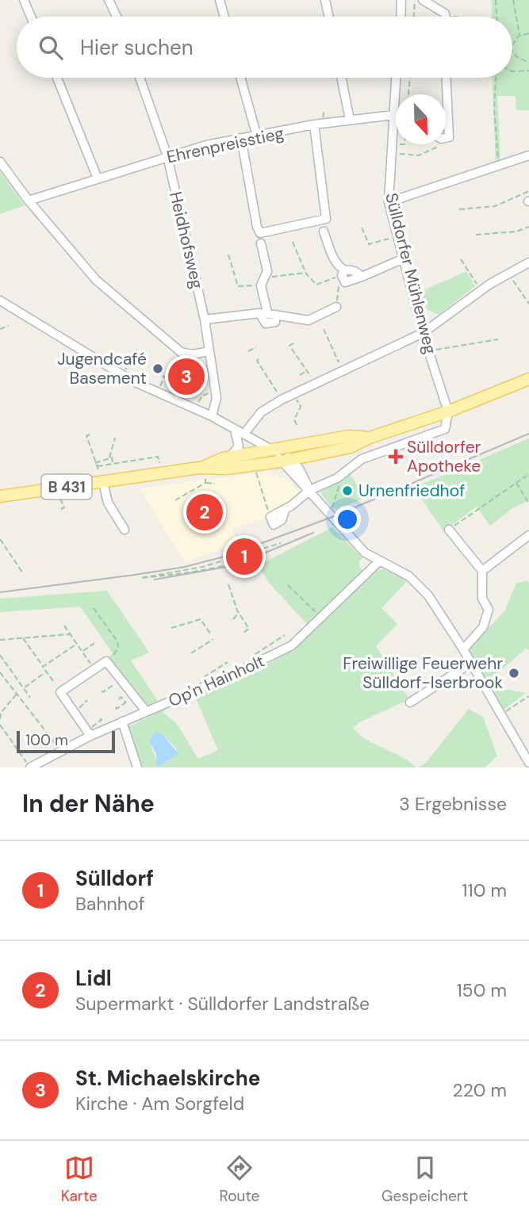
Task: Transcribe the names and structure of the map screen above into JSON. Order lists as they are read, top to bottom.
{
  "streets": {
    "main road": ["B 431"],
    "street": [
      "Ehrenpreisstieg",
      "Heidhofsweg",
      "Sülldorfer Mühlenweg",
      "Op'n Hainholt"
    ]
  },
  "crossings": [
    ["Ehrenpreisstieg", "Heidhofsweg"],
    ["Ehrenpreisstieg", "Sülldorfer Mühlenweg"],
    ["Sülldorfer Mühlenweg", "B 431"]
  ],
  "places": {
    "other": ["Jugendcafé Basement", "Urnenfriedhof", "Freiwillige Feuerwehr Sülldorf-Iserbrook"],
    "health": ["Sülldorfer Apotheke"]
  },
  "scale_bar": "100 m",
  "north": "bottom",
  "page": {
    "search": "Hier suchen",
    "pins": ["3", "2", "1"],
    "scale": "100 m",
    "heading": ["In der Nähe", "3 Ergebnisse"],
    "list": [
      {
        "mark": "1",
        "name": "Sülldorf",
        "note": "Bahnhof",
        "value": "110 m"
      },
      {
        "mark": "2",
        "name": "Lidl",
        "note": "Supermarkt · Sülldorfer Landstraße",
        "value": "150 m"
      },
      {
        "mark": "3",
        "name": "St. Michaelskirche",
        "note": "Kirche · Am Sorgfeld",
        "value": "220 m"
      }
    ],
    "nav": ["Karte", "Route", "Gespeichert"]
  }
}
